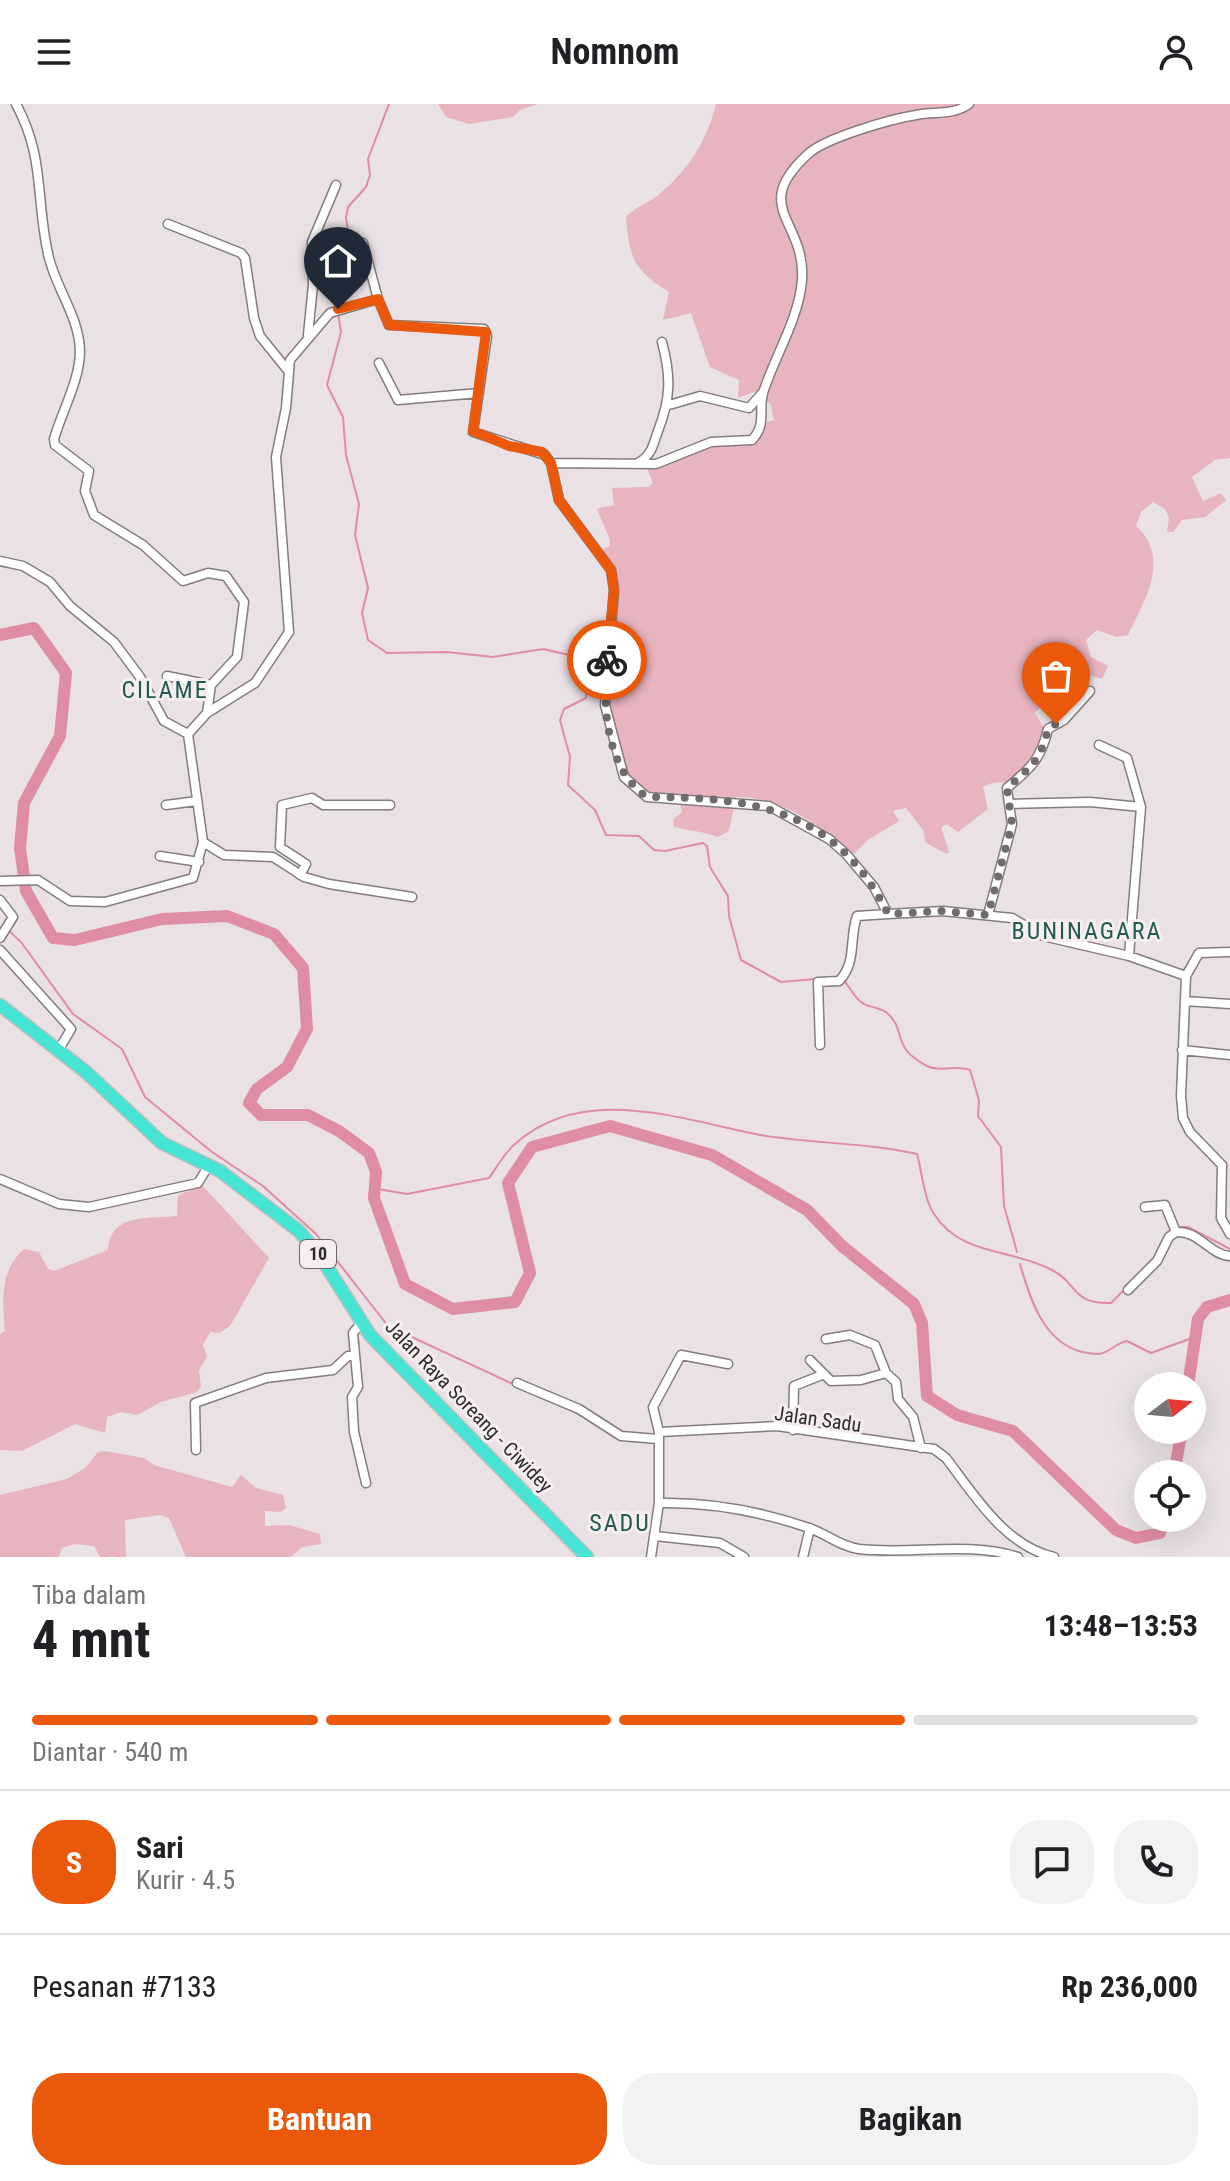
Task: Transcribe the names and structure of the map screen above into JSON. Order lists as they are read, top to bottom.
{
  "streets": {
    "highway": ["10", "Jalan Raya Soreang - Ciwidey"],
    "street": ["Jalan Sadu"]
  },
  "districts": ["CILAME", "BUNINAGARA", "SADU"],
  "north": "right",
  "page": {
    "header": "Nomnom",
    "heading": ["4 mnt", "Tiba dalam", "13:48–13:53"],
    "panel": [
      "Sari",
      "Kurir · 4.5",
      "Pesanan #7133",
      "Rp 236,000"
    ],
    "bar": "Diantar · 540 m",
    "round": "S",
    "buttons": ["Bantuan", "Bagikan"]
  }
}
